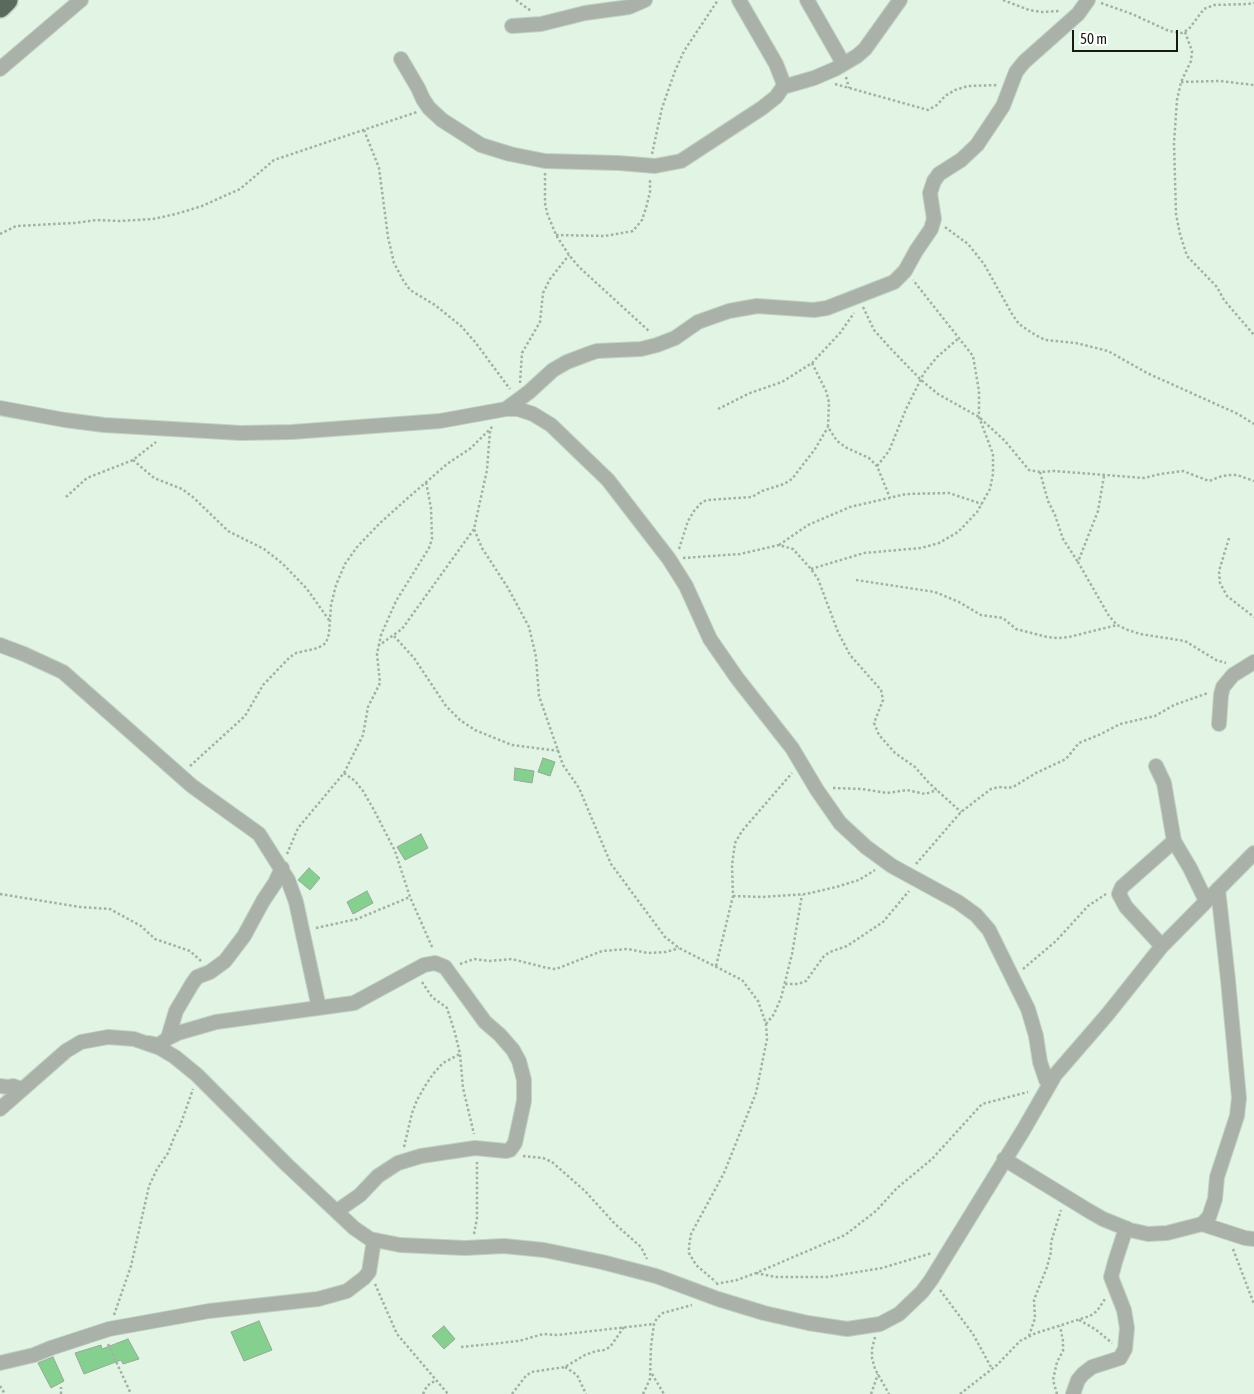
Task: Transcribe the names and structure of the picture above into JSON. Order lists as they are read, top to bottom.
{
  "scale_bar": "50 m"
}
